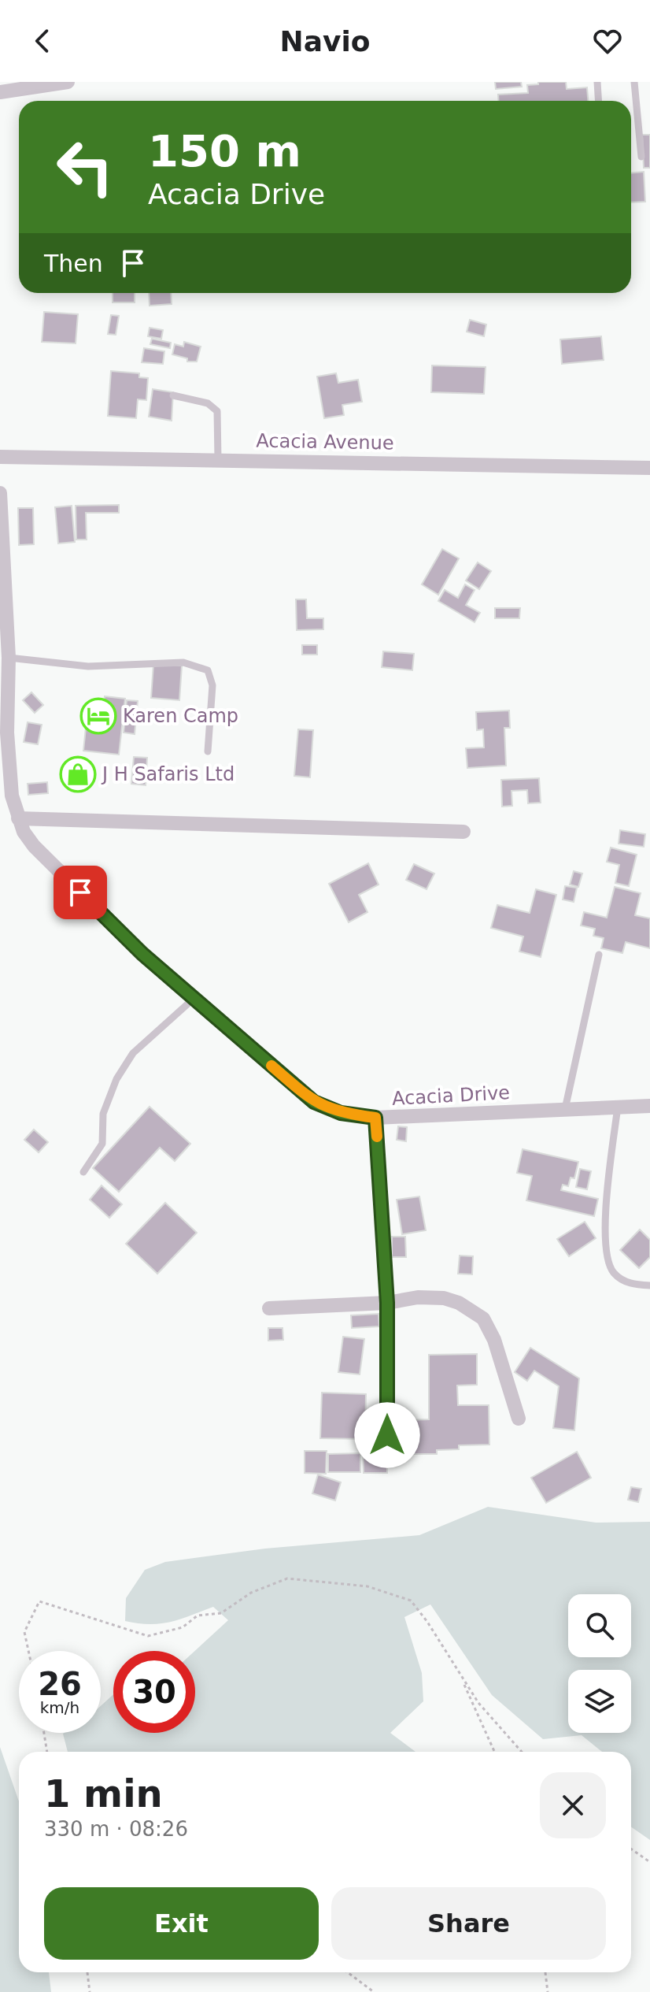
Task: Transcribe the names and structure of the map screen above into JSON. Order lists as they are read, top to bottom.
{
  "streets": {
    "street": ["Acacia Avenue", "Acacia Drive"]
  },
  "places": {
    "hotel": ["Karen Camp"],
    "shop": ["J H Safaris Ltd"]
  },
  "page": {
    "header": "Navio",
    "turn": ["150 m", "Acacia Drive"],
    "then": "Then",
    "speed": "26 km/h",
    "limit": "30",
    "heading": ["1 min", "330 m · 08:26"],
    "buttons": ["Exit", "Share"]
  }
}
